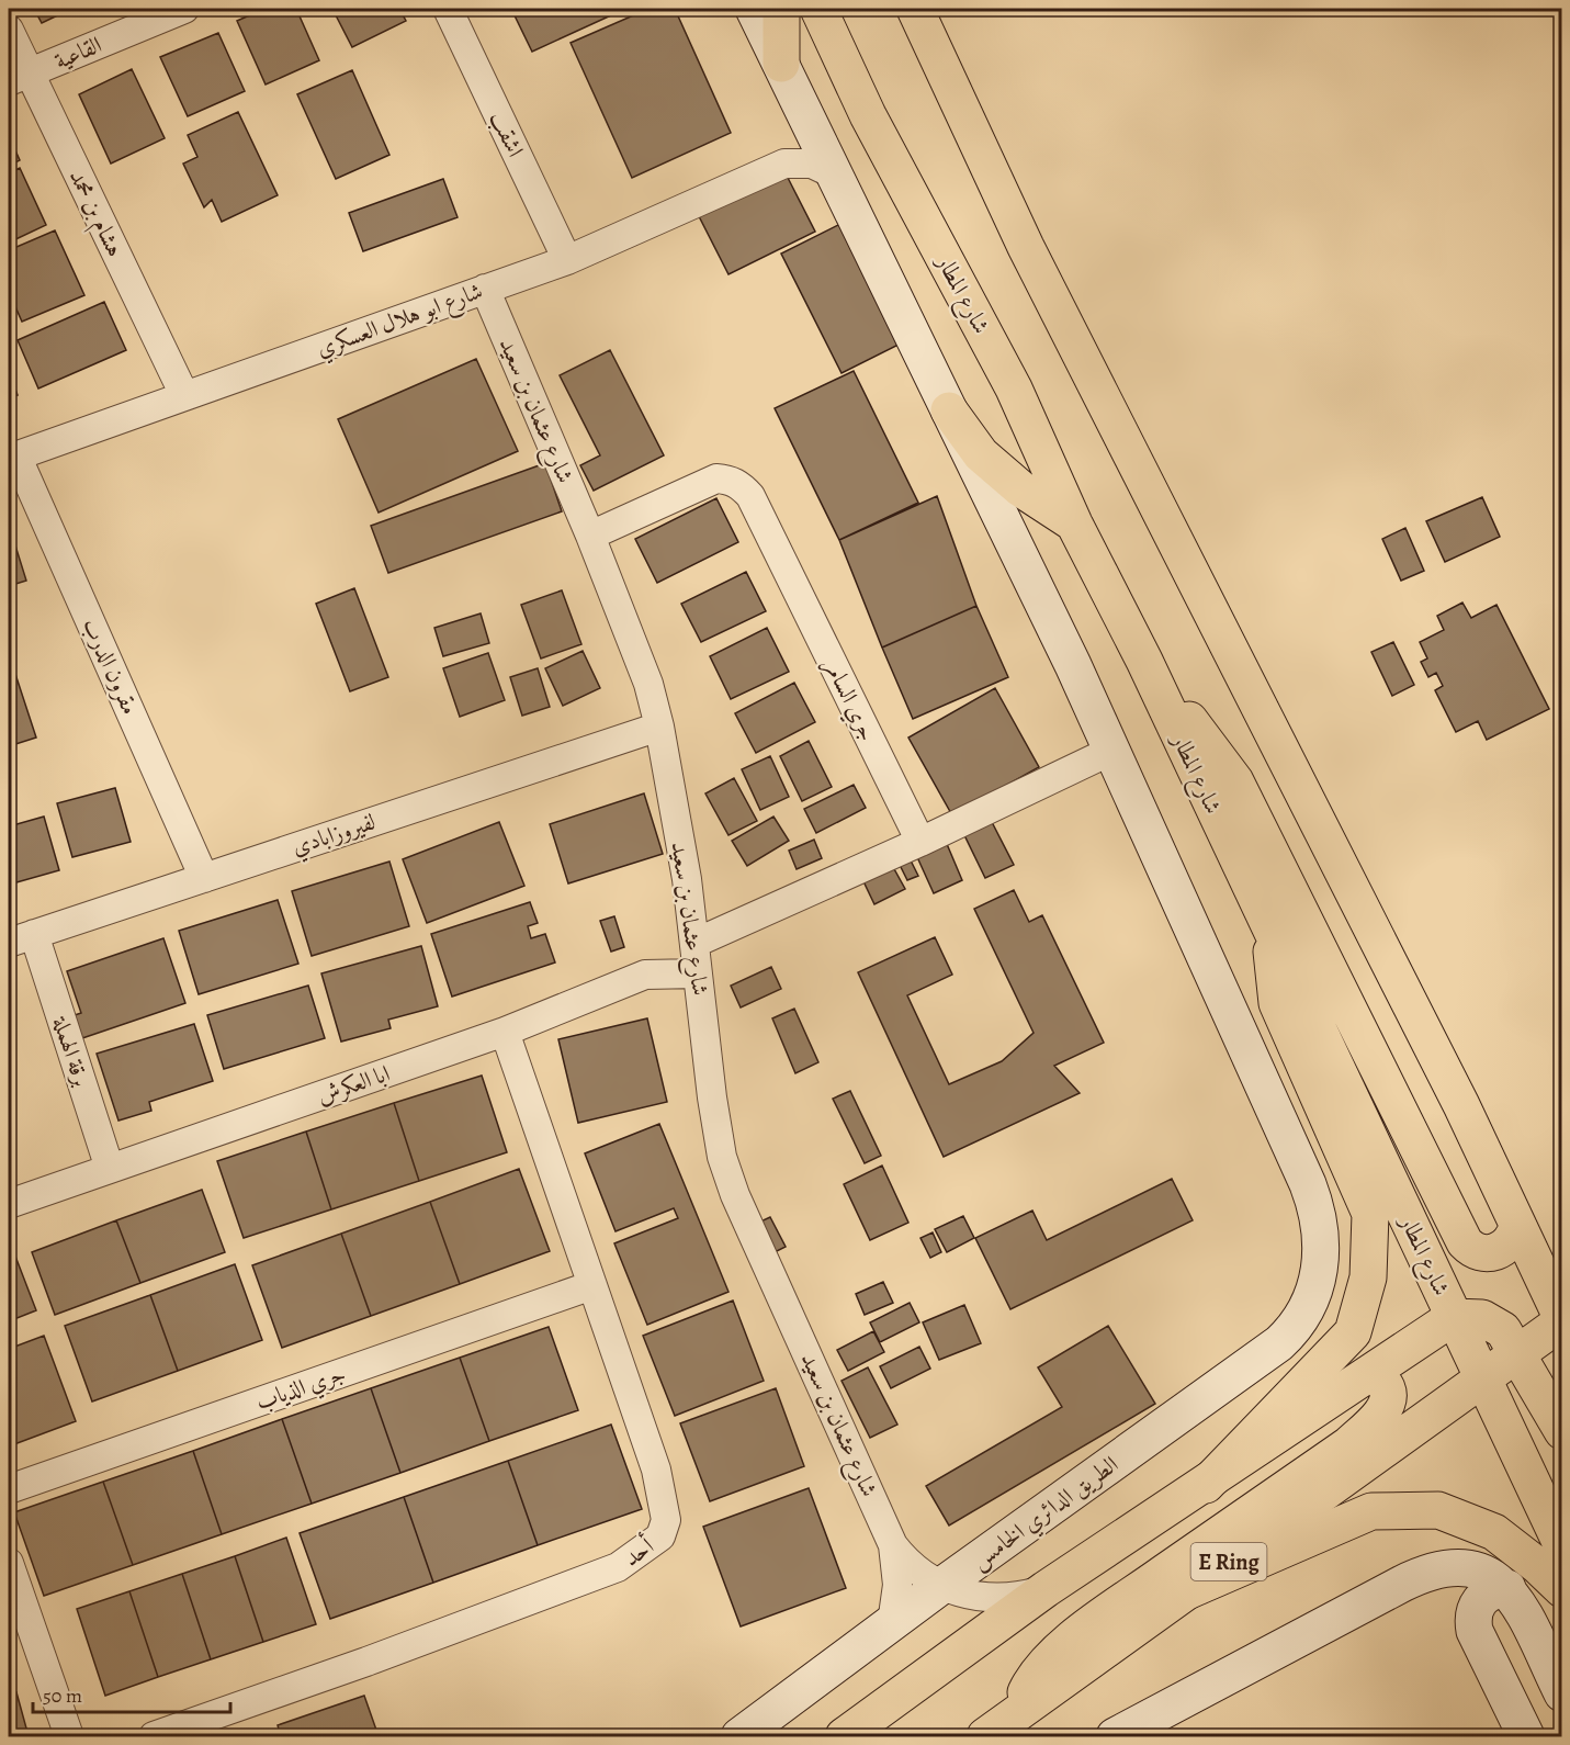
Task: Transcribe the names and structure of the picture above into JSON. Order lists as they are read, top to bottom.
{
  "streets": {
    "main road": ["شارع المطار", "E Ring"],
    "street": [
      "القاعية",
      "اشقب",
      "هشام بن محمد",
      "شارع ابو هلال العسكري",
      "شارع عثمان بن سعيد",
      "مقرون الدرب",
      "جري السامر",
      "لفيروزابادي",
      "برقة الهملة",
      "ابا العكرش",
      "جري الذياب",
      "الطريق الدائري الخامس",
      "أحد"
    ]
  },
  "crossings": [
    ["القاعية", "هشام بن محمد"],
    ["اشقب", "شارع ابو هلال العسكري"],
    ["هشام بن محمد", "شارع ابو هلال العسكري"],
    ["شارع المطار", "E Ring"],
    ["شارع ابو هلال العسكري", "شارع عثمان بن سعيد"],
    ["شارع ابو هلال العسكري", "مقرون الدرب"],
    ["شارع عثمان بن سعيد", "جري السامر"],
    ["شارع عثمان بن سعيد", "لفيروزابادي"],
    ["شارع عثمان بن سعيد", "ابا العكرش"],
    ["شارع عثمان بن سعيد", "الطريق الدائري الخامس"],
    ["مقرون الدرب", "لفيروزابادي"],
    ["لفيروزابادي", "برقة الهملة"],
    ["برقة الهملة", "ابا العكرش"],
    ["ابا العكرش", "أحد"],
    ["جري الذياب", "أحد"]
  ],
  "scale_bar": "50 m"
}
